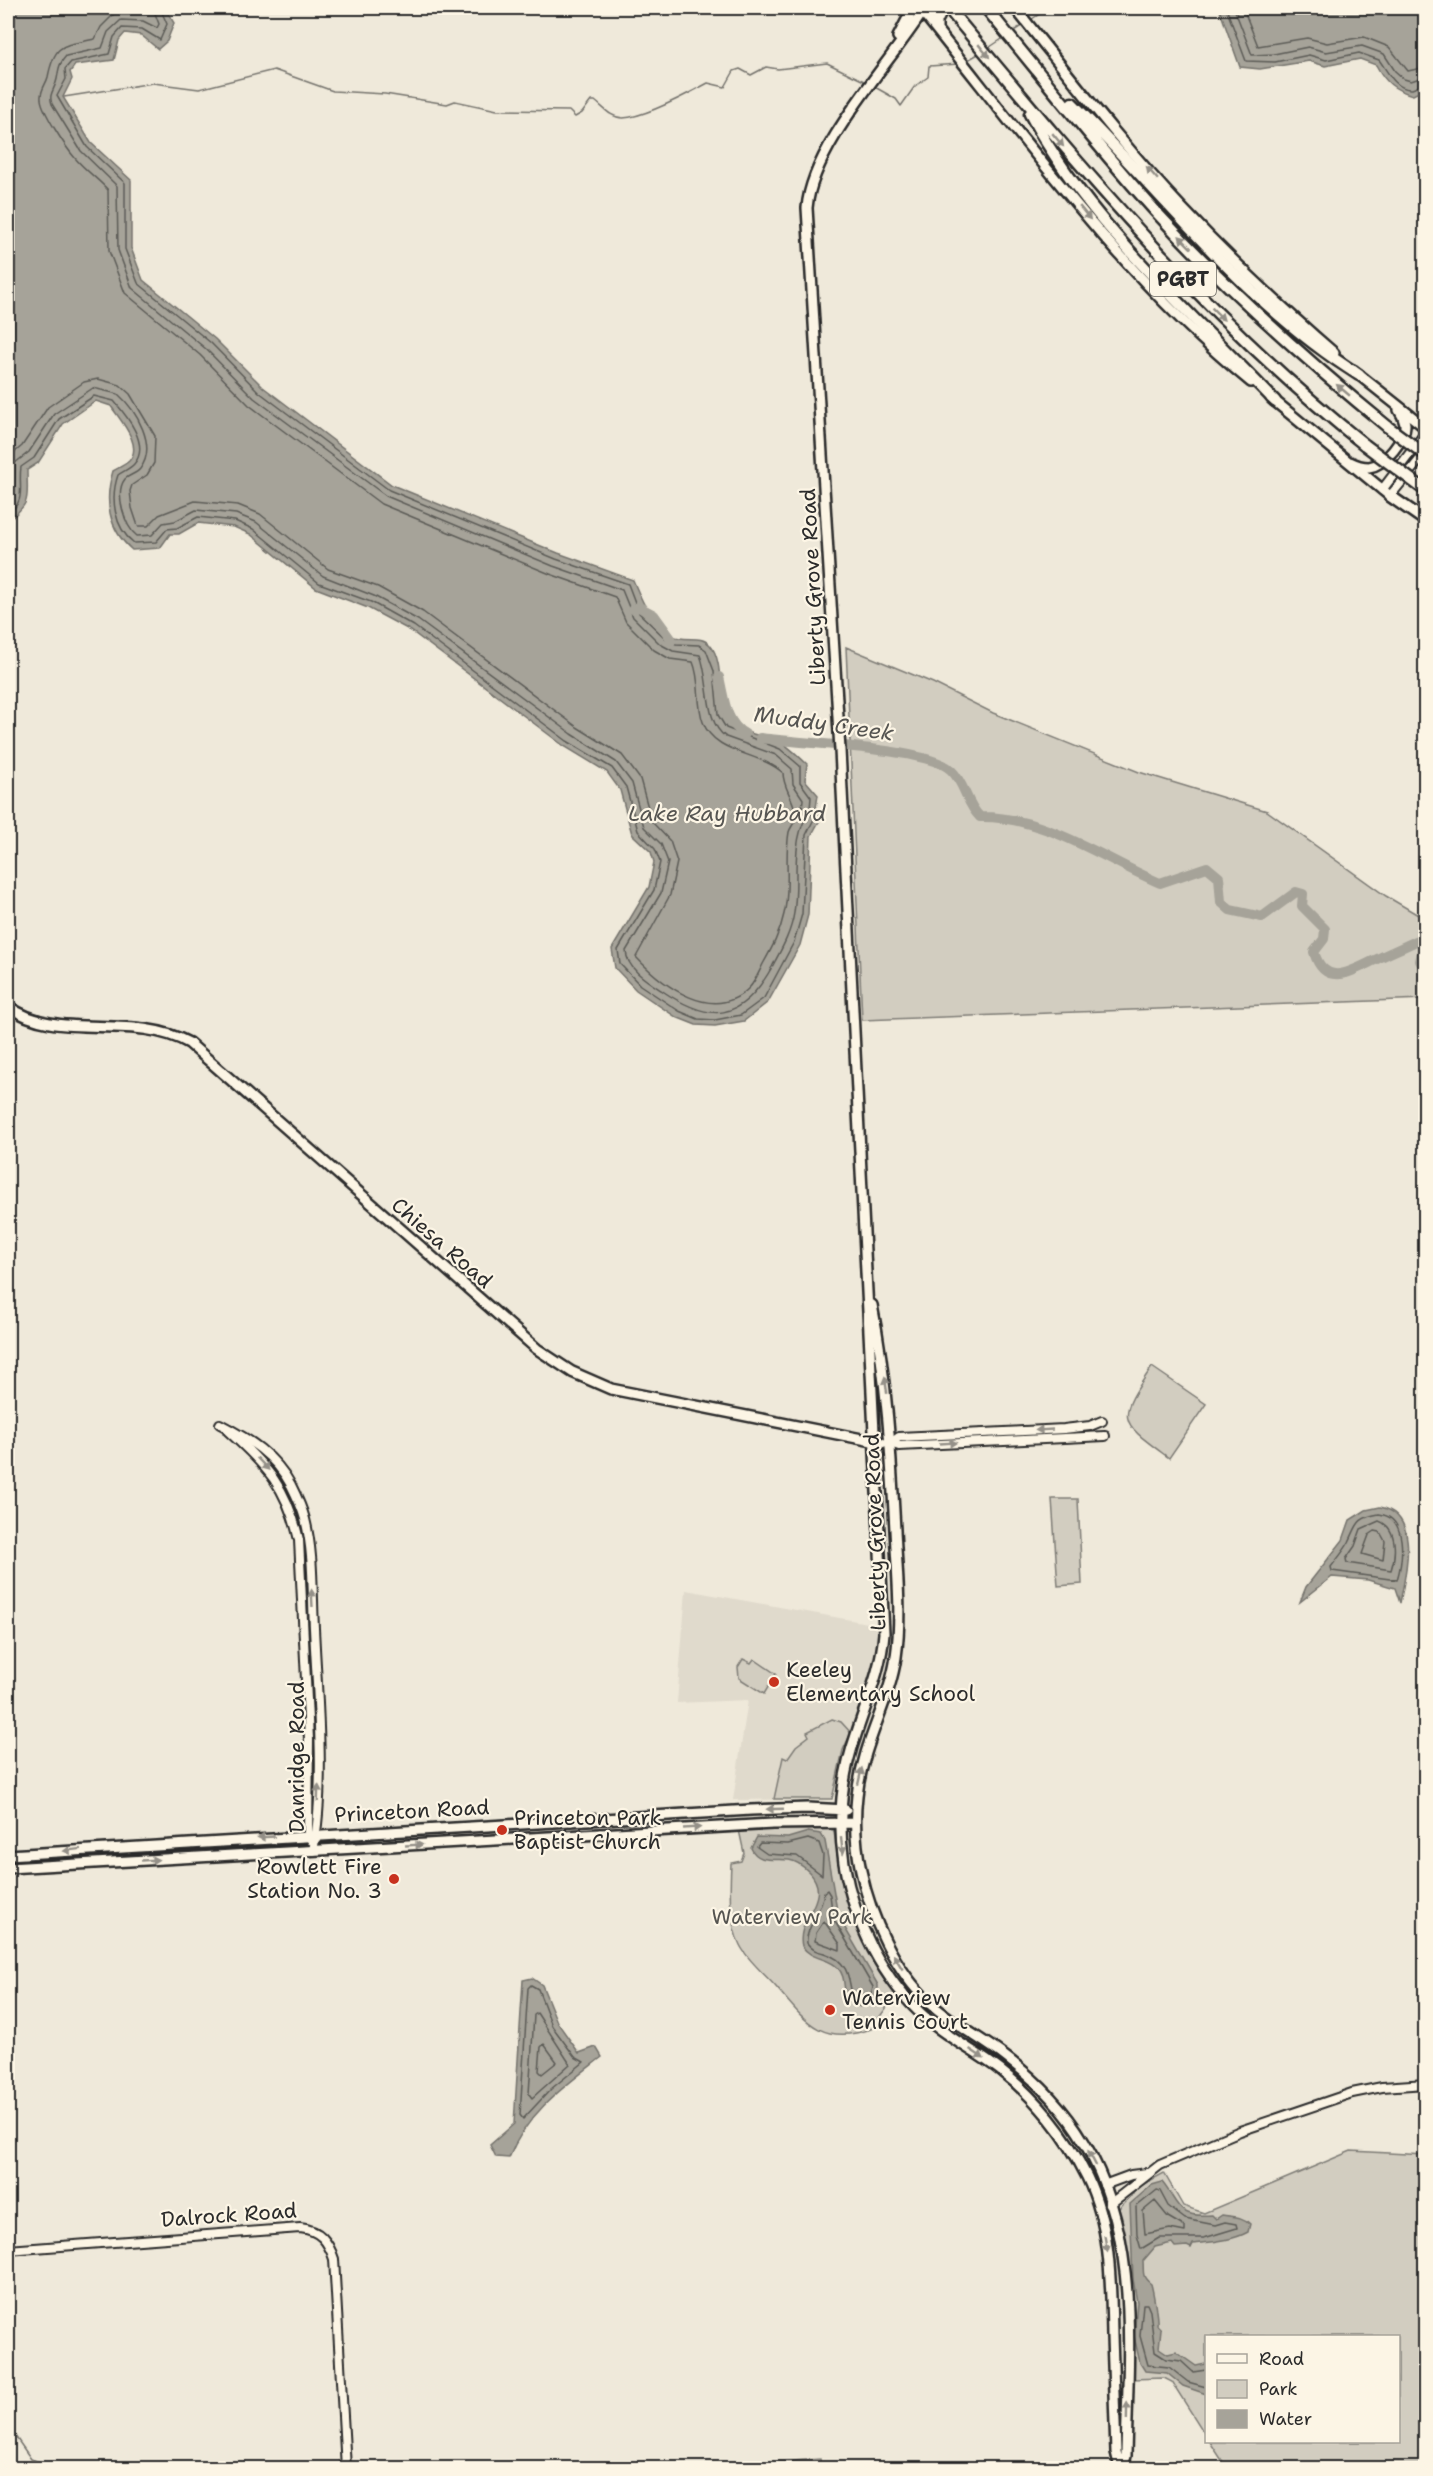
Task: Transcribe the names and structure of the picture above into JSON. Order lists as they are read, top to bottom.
{
  "streets": {
    "highway": ["PGBT"],
    "main road": ["Liberty Grove Road", "Chiesa Road", "Princeton Road"],
    "street": ["Danridge Road", "Dalrock Road"]
  },
  "crossings": [
    ["Liberty Grove Road", "Chiesa Road"],
    ["Liberty Grove Road", "Princeton Road"],
    ["Danridge Road", "Princeton Road"]
  ],
  "water": ["Muddy Creek", "Lake Ray Hubbard"],
  "parks": ["Waterview Park"],
  "places": [
    "Keeley Elementary School",
    "Princeton Park Baptist Church",
    "Rowlett Fire Station No. 3",
    "Waterview Tennis Court"
  ],
  "legend": ["Road", "Park", "Water"]
}
